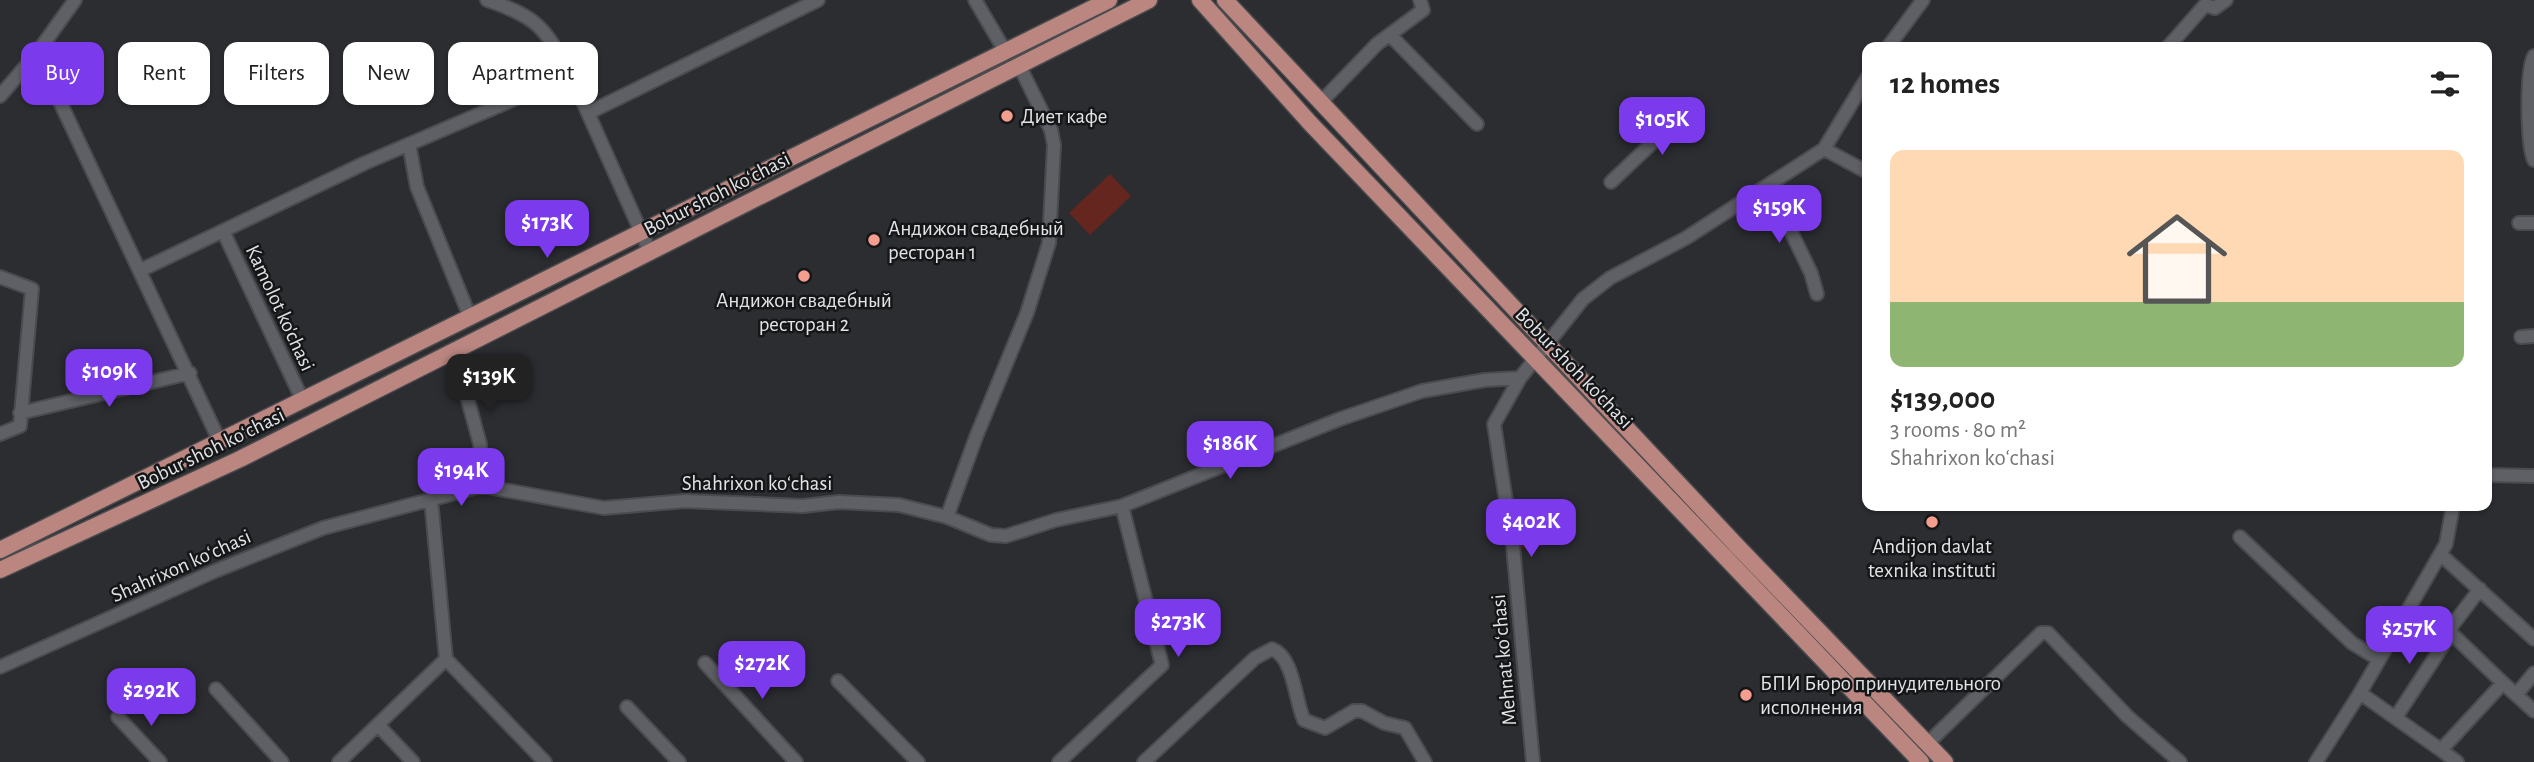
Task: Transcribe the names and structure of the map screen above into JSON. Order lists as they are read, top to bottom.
{
  "streets": {
    "main road": ["Bobur shoh koʻchasi", "Bobur shoh ko'chasi"],
    "street": ["Kamolot ko'chasi", "Shahrixon koʻchasi", "Mehnat koʻchasi"]
  },
  "crossings": [
    ["Bobur shoh koʻchasi", "Kamolot ko'chasi"],
    ["Bobur shoh ko'chasi", "Mehnat koʻchasi"],
    ["Shahrixon koʻchasi", "Mehnat koʻchasi"]
  ],
  "places": [
    "Диет кафе",
    "Андижон свадебный ресторан 1",
    "Андижон свадебный ресторан 2",
    "Andijon davlat texnika instituti",
    "БПИ Бюро принудительного исполнения"
  ],
  "page": {
    "chip": [
      "Buy",
      "Rent",
      "Filters",
      "New",
      "Apartment"
    ],
    "heading": "12 homes",
    "price": [
      "$105K",
      "$159K",
      "$173K",
      "$109K",
      "$139K",
      "$186K",
      "$194K",
      "$402K",
      "$273K",
      "$257K",
      "$272K",
      "$292K"
    ],
    "list": [
      {
        "name": "$139,000",
        "note": "3 rooms · 80 m² · Shahrixon koʻchasi"
      }
    ]
  }
}
